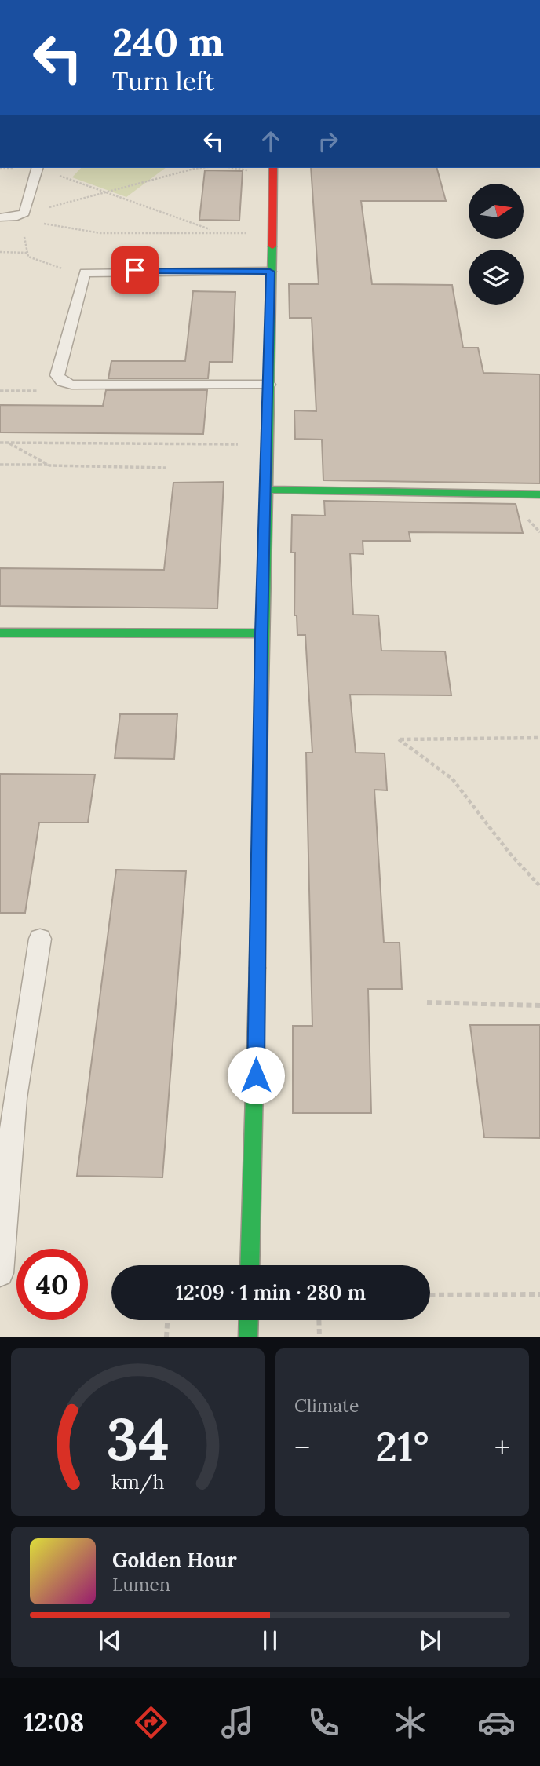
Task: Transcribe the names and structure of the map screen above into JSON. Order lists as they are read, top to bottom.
{
  "north": "right",
  "page": {
    "turn": ["240 m", "Turn left"],
    "limit": "40",
    "trip": "12:09 · 1 min · 280 m",
    "tile": "Climate",
    "heat": ["−", "21°", "+"],
    "song": ["Golden Hour", "Lumen"],
    "tabs": "12:08",
    "gauge": ["34", "km/h"]
  }
}
